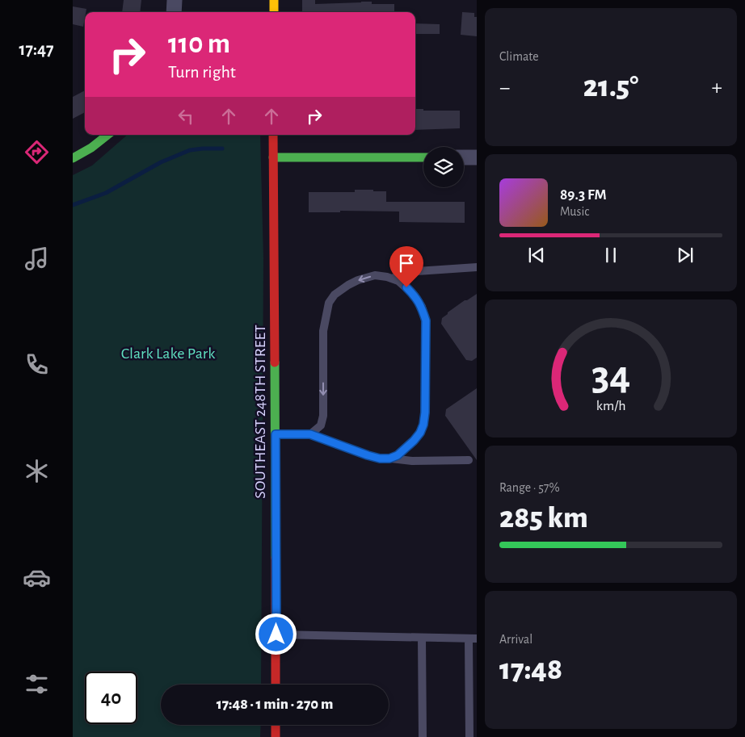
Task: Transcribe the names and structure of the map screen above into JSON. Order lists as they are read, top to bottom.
{
  "streets": {
    "street": ["SOUTHEAST 248TH STREET"]
  },
  "parks": ["Clark Lake Park"],
  "page": {
    "tabs": "17:47",
    "tile": [
      "Climate",
      ["Range · 57%", "285 km"],
      ["Arrival", "17:48"]
    ],
    "turn": ["110 m", "Turn right"],
    "heat": ["−", "21.5°", "+"],
    "song": ["89.3 FM", "Music"],
    "limit": "40",
    "trip": "17:48 · 1 min · 270 m",
    "gauge": ["34", "km/h"]
  }
}
